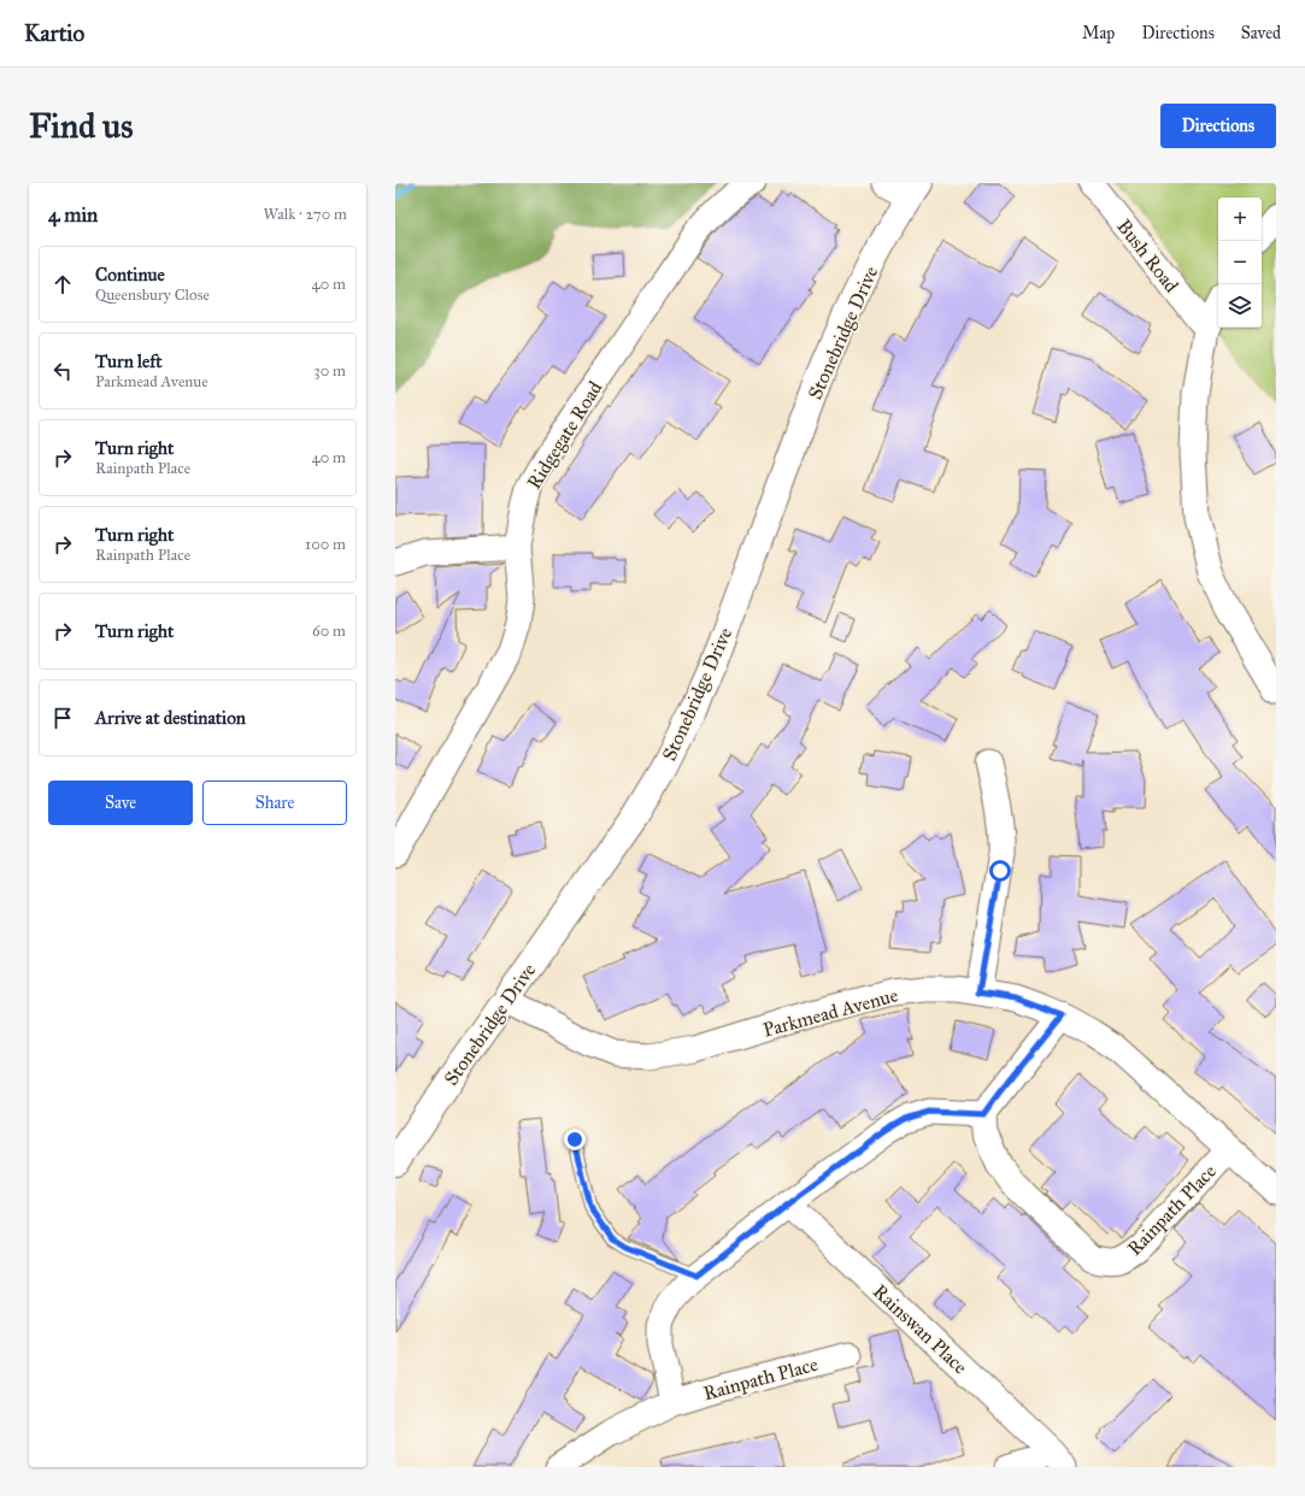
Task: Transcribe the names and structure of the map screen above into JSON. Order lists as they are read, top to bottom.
{
  "streets": {
    "street": [
      "Bush Road",
      "Stonebridge Drive",
      "Ridgegate Road",
      "Parkmead Avenue",
      "Rainpath Place",
      "Rainswan Place"
    ]
  },
  "crossings": [
    ["Stonebridge Drive", "Parkmead Avenue"],
    ["Parkmead Avenue", "Rainpath Place"]
  ],
  "page": {
    "header": "Kartio",
    "nav": ["Map", "Directions", "Saved"],
    "buttons": [
      "Directions",
      ["Save", "Share"]
    ],
    "title": "Find us",
    "heading": ["4 min", "Walk · 270 m"],
    "map_buttons": ["+", "−"],
    "list": [
      ["Continue", "Queensbury Close", "40 m"],
      ["Turn left", "Parkmead Avenue", "30 m"],
      ["Turn right", "Rainpath Place", "40 m"],
      ["Turn right", "Rainpath Place", "100 m"],
      ["Turn right", "60 m"],
      "Arrive at destination"
    ]
  }
}
